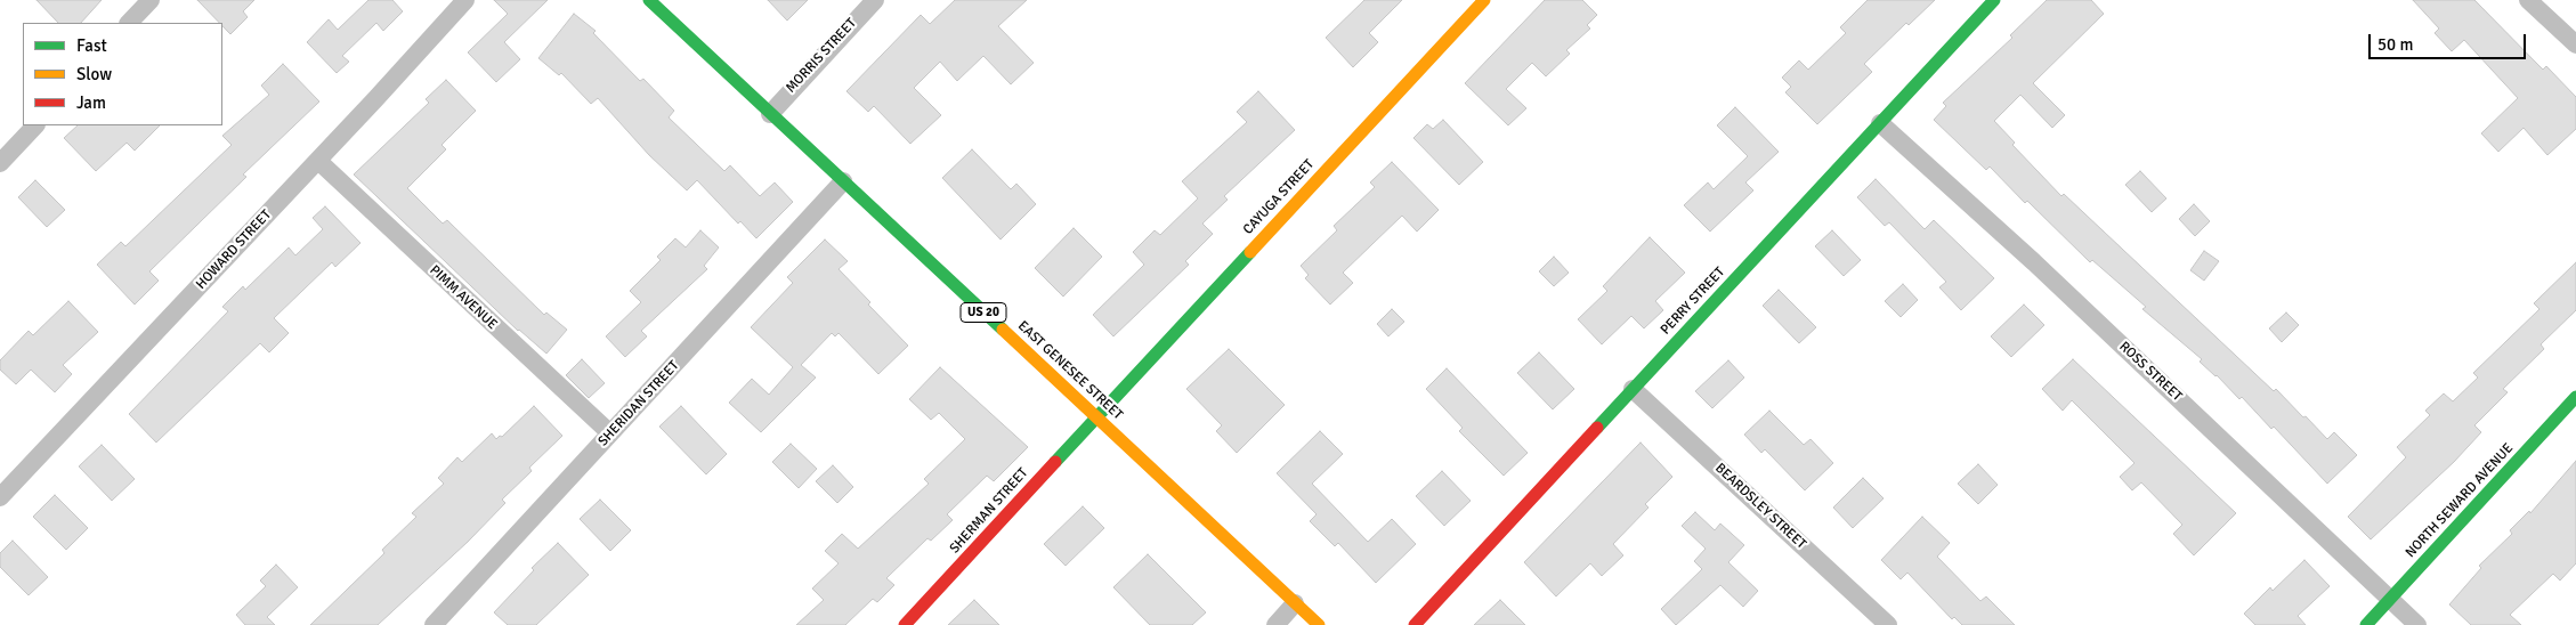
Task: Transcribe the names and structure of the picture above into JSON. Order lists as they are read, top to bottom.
{
  "streets": {
    "main road": [
      "CAYUGA STREET",
      "PERRY STREET",
      "US 20",
      "EAST GENESEE STREET",
      "NORTH SEWARD AVENUE",
      "SHERMAN STREET"
    ],
    "street": [
      "MORRIS STREET",
      "HOWARD STREET",
      "PIMM AVENUE",
      "ROSS STREET",
      "SHERIDAN STREET",
      "BEARDSLEY STREET"
    ]
  },
  "crossings": [
    ["MORRIS STREET", "EAST GENESEE STREET"],
    ["CAYUGA STREET", "EAST GENESEE STREET"],
    ["CAYUGA STREET", "SHERMAN STREET"],
    ["HOWARD STREET", "PIMM AVENUE"],
    ["PIMM AVENUE", "SHERIDAN STREET"],
    ["PERRY STREET", "ROSS STREET"],
    ["PERRY STREET", "BEARDSLEY STREET"],
    ["EAST GENESEE STREET", "SHERIDAN STREET"],
    ["EAST GENESEE STREET", "SHERMAN STREET"],
    ["ROSS STREET", "NORTH SEWARD AVENUE"]
  ],
  "legend": ["Fast", "Slow", "Jam"],
  "scale_bar": "50 m"
}
